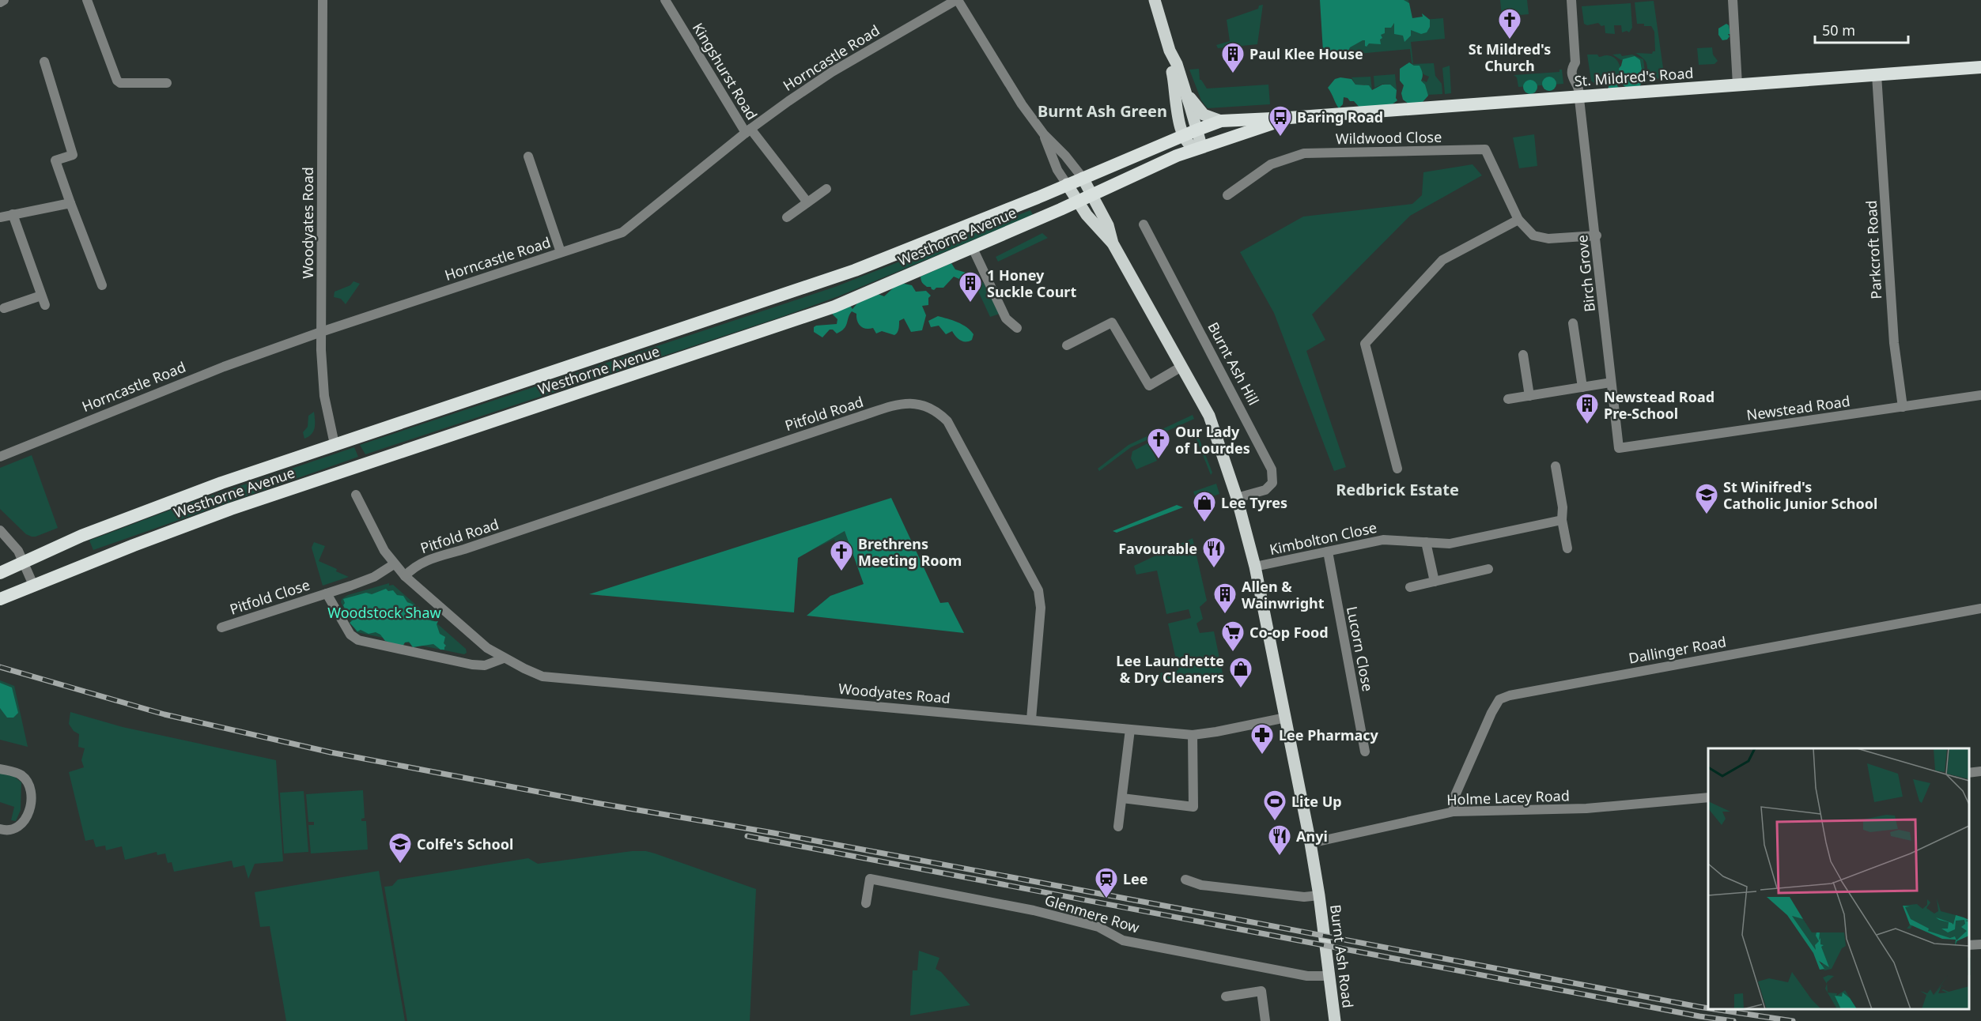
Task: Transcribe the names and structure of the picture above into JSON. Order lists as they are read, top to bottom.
{
  "streets": {
    "highway": ["St. Mildred's Road", "Westhorne Avenue"],
    "main road": ["Burnt Ash Road"],
    "street": [
      "Horncastle Road",
      "Kingshurst Road",
      "Wildwood Close",
      "Woodyates Road",
      "Parkcroft Road",
      "Birch Grove",
      "Burnt Ash Hill",
      "Newstead Road",
      "Pitfold Road",
      "Kimbolton Close",
      "Pitfold Close",
      "Lucorn Close",
      "Dallinger Road",
      "Holme Lacey Road",
      "Glenmere Row"
    ]
  },
  "crossings": [
    ["Horncastle Road", "Kingshurst Road"],
    ["Horncastle Road", "Woodyates Road"],
    ["St. Mildred's Road", "Westhorne Avenue"],
    ["St. Mildred's Road", "Parkcroft Road"],
    ["St. Mildred's Road", "Birch Grove"],
    ["Woodyates Road", "Westhorne Avenue"],
    ["Woodyates Road", "Pitfold Road"],
    ["Parkcroft Road", "Newstead Road"],
    ["Birch Grove", "Newstead Road"],
    ["Kimbolton Close", "Lucorn Close"],
    ["Dallinger Road", "Holme Lacey Road"],
    ["Glenmere Row", "Burnt Ash Road"]
  ],
  "districts": ["Burnt Ash Green", "Redbrick Estate"],
  "parks": ["Woodstock Shaw"],
  "places": {
    "church": ["St Mildred's Church", "Our Lady of Lourdes", "Brethrens Meeting Room"],
    "building": [
      "Paul Klee House",
      "1 Honey Suckle Court",
      "Newstead Road Pre-School",
      "Allen & Wainwright"
    ],
    "bus stop": ["Baring Road"],
    "school or university": ["St Winifred's Catholic Junior School", "Colfe's School"],
    "shop": ["Lee Tyres", "Lee Laundrette & Dry Cleaners"],
    "restaurant": ["Favourable", "Anyi"],
    "supermarket": ["Co-op Food"],
    "pharmacy": ["Lee Pharmacy"],
    "sports": ["Lite Up"],
    "station": ["Lee"]
  },
  "scale_bar": "50 m"
}
